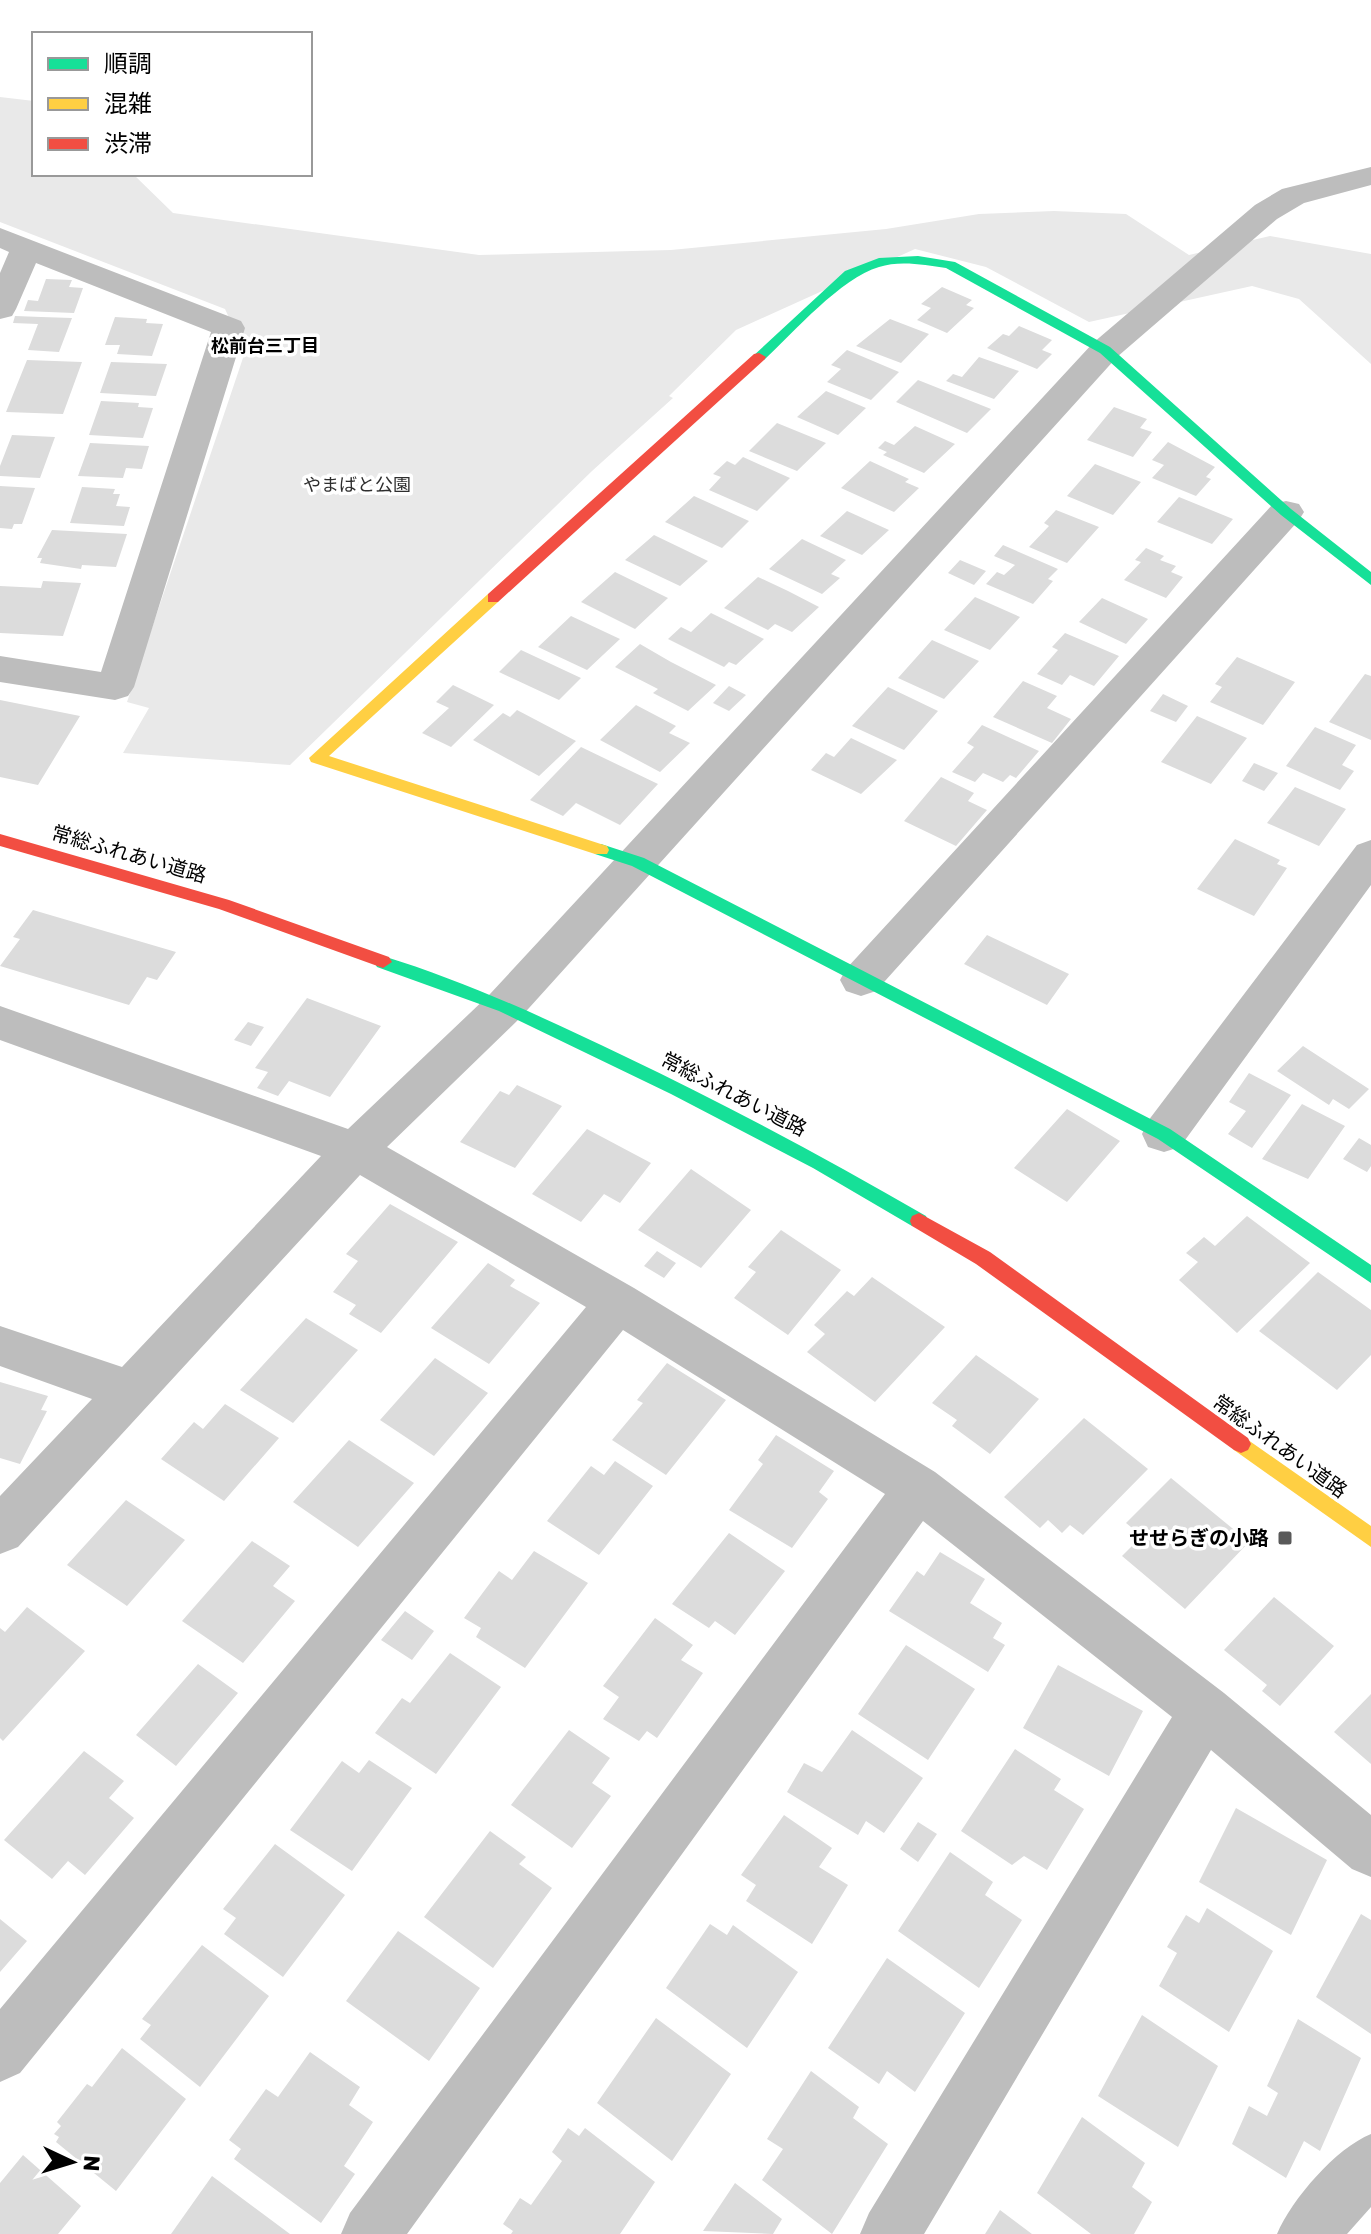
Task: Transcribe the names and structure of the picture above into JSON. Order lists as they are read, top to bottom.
{
  "streets": {
    "street": ["常総ふれあい道路"]
  },
  "districts": ["松前台三丁目"],
  "parks": ["やまばと公園"],
  "places": {
    "transit": ["せせらぎの小路"]
  },
  "legend": ["順調", "混雑", "渋滞"],
  "north": "right"
}
